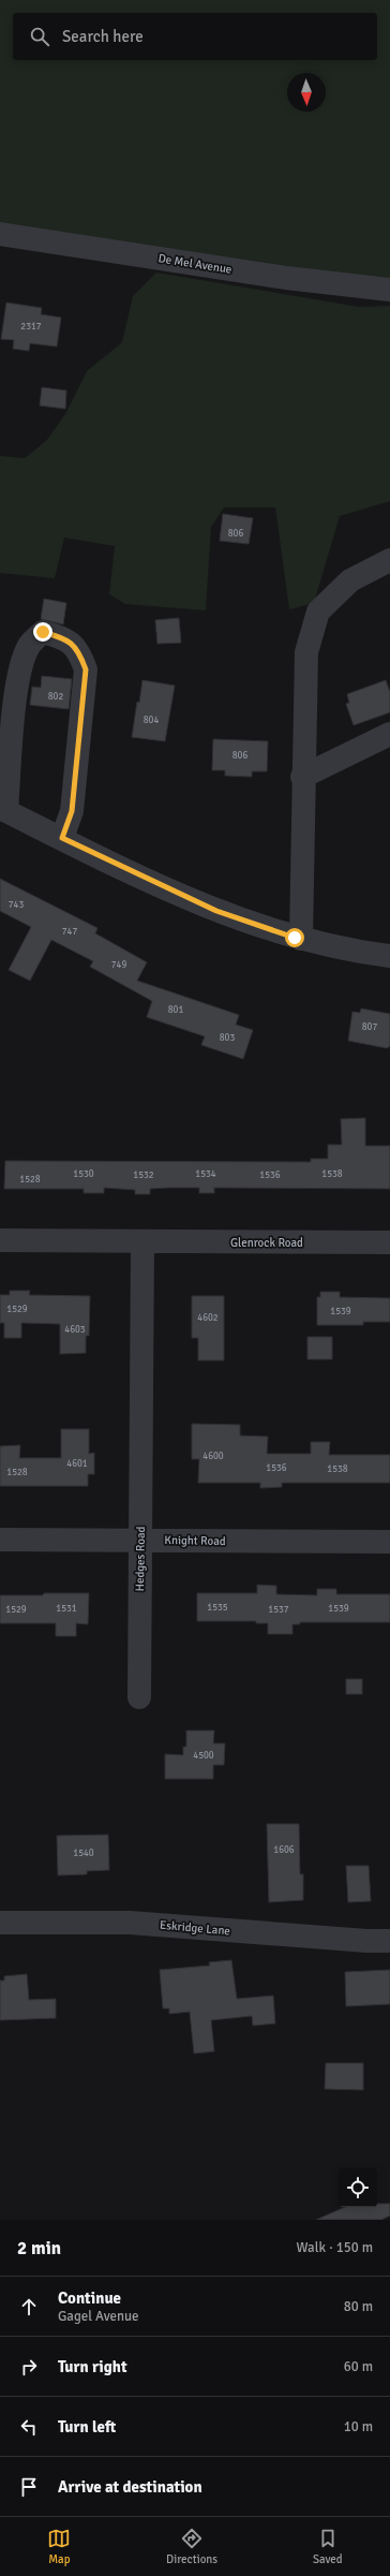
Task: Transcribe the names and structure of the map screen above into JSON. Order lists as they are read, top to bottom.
{
  "streets": {
    "street": [
      "De Mel Avenue",
      "Glenrock Road",
      "Knight Road",
      "Hedges Road",
      "Eskridge Lane"
    ]
  },
  "crossings": [
    ["Glenrock Road", "Hedges Road"],
    ["Knight Road", "Hedges Road"]
  ],
  "house_numbers": [
    "2317",
    "806",
    "802",
    "804",
    "806",
    "743",
    "747",
    "749",
    "801",
    "807",
    "803",
    "1530",
    "1534",
    "1538",
    "1532",
    "1536",
    "1528",
    "1529",
    "1539",
    "4602",
    "4603",
    "4600",
    "4601",
    "1536",
    "1538",
    "1528",
    "1535",
    "1531",
    "1539",
    "1529",
    "1537",
    "4500",
    "1606",
    "1540"
  ],
  "north": "bottom",
  "page": {
    "search": "Search here",
    "heading": ["2 min", "Walk · 150 m"],
    "list": [
      ["Continue", "Gagel Avenue", "80 m"],
      ["Turn right", "60 m"],
      ["Turn left", "10 m"],
      "Arrive at destination"
    ],
    "nav": ["Map", "Directions", "Saved"]
  }
}
